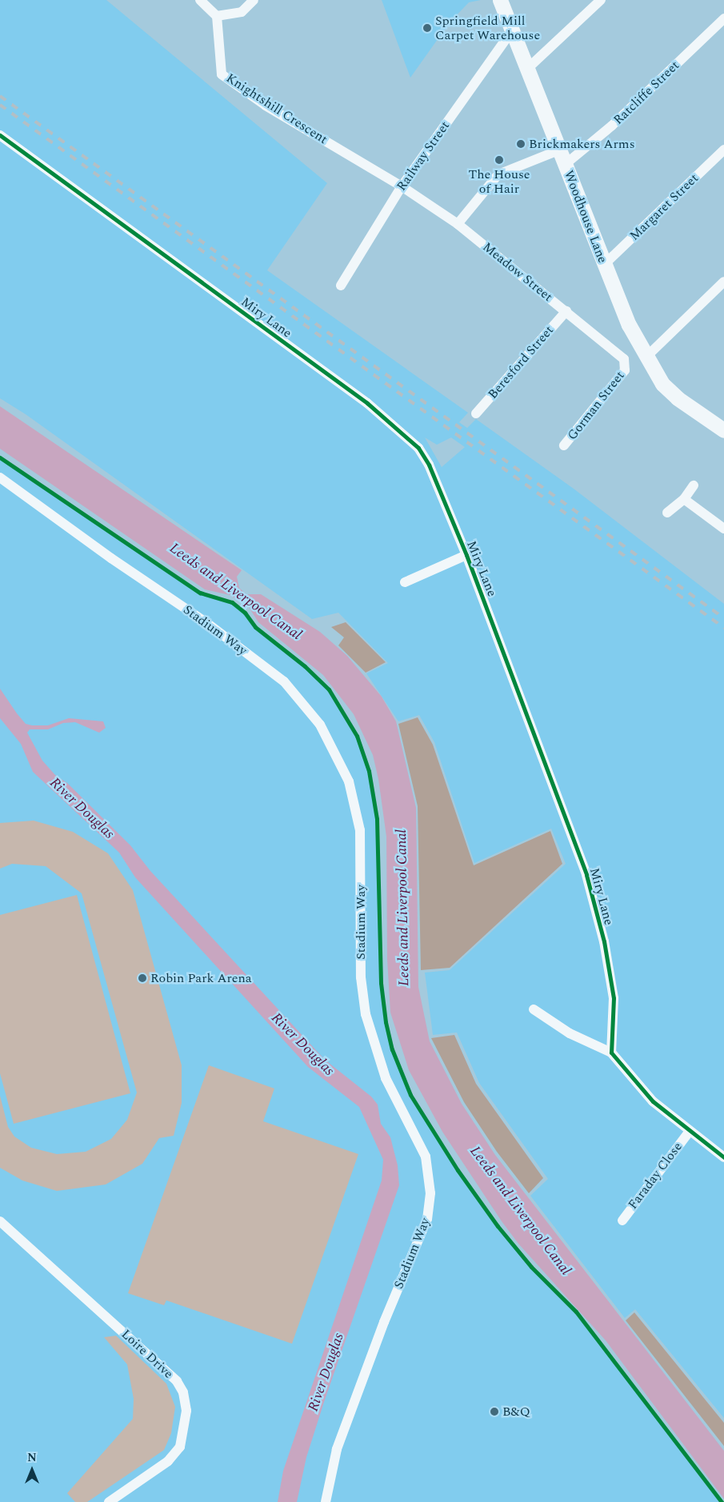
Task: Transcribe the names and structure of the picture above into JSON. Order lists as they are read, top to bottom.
{
  "streets": {
    "street": [
      "Ratcliffe Street",
      "Knightshill Crescent",
      "Railway Street",
      "Margaret Street",
      "Woodhouse Lane",
      "Meadow Street",
      "Miry Lane",
      "Beresford Street",
      "Gorman Street",
      "Stadium Way",
      "Faraday Close",
      "Loire Drive"
    ]
  },
  "crossings": [
    ["Ratcliffe Street", "Woodhouse Lane"],
    ["Ratcliffe Street", "Meadow Street"],
    ["Knightshill Crescent", "Railway Street"],
    ["Knightshill Crescent", "Meadow Street"],
    ["Railway Street", "Woodhouse Lane"],
    ["Railway Street", "Meadow Street"],
    ["Margaret Street", "Woodhouse Lane"],
    ["Meadow Street", "Beresford Street"],
    ["Meadow Street", "Gorman Street"]
  ],
  "water": ["Leeds and Liverpool Canal", "River Douglas"],
  "places": [
    "Springfield Mill Carpet Warehouse",
    "Brickmakers Arms",
    "The House of Hair",
    "Robin Park Arena",
    "B&Q"
  ],
  "north": "top"
}
